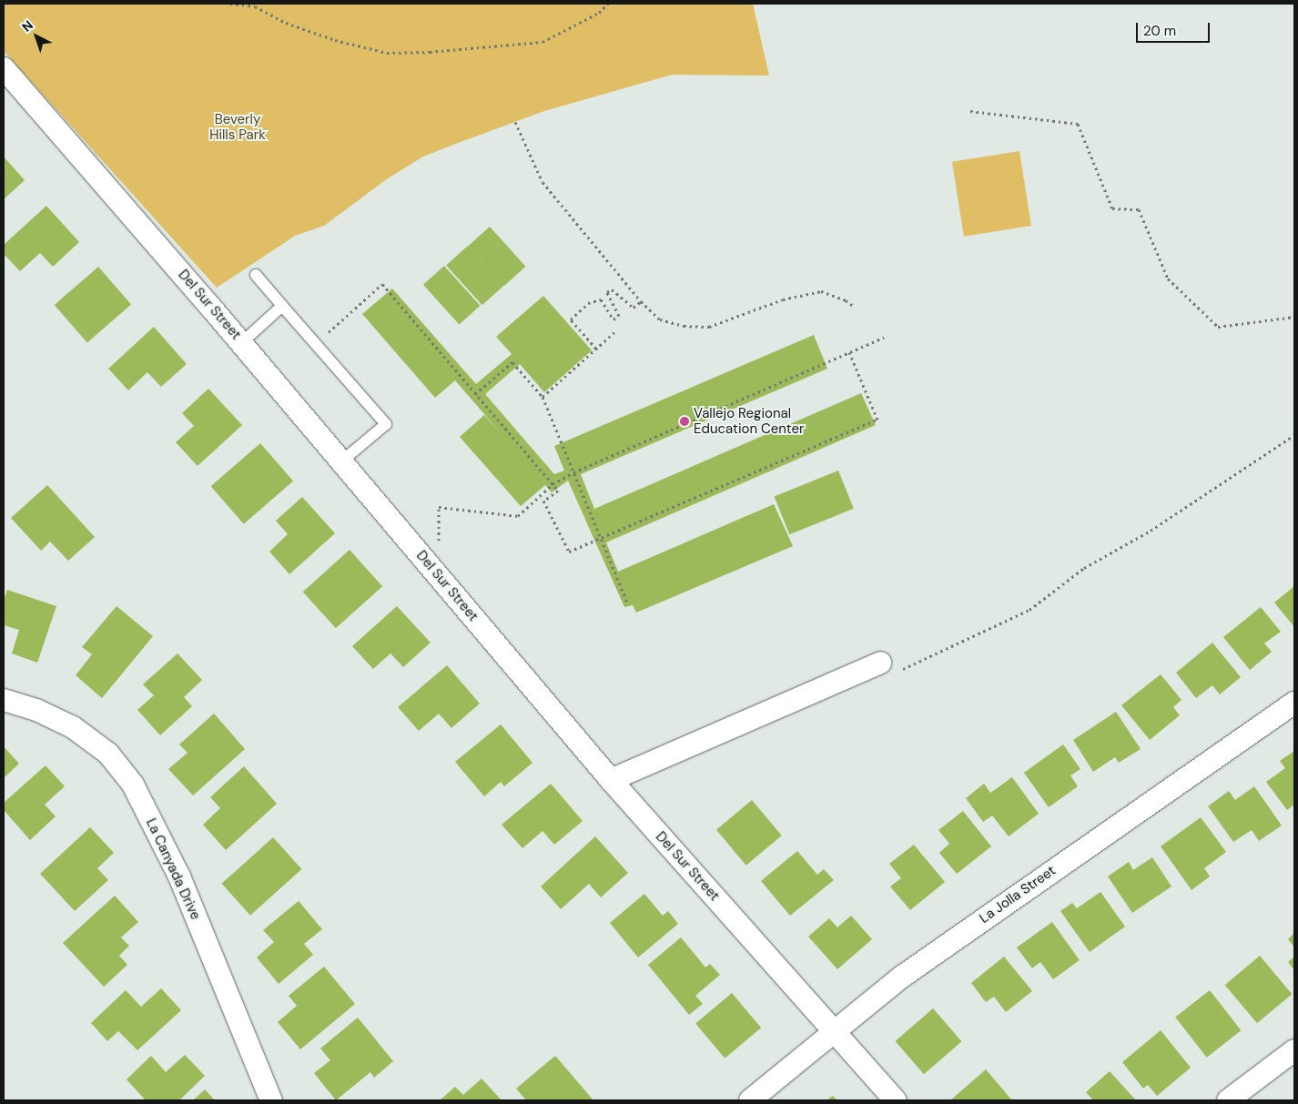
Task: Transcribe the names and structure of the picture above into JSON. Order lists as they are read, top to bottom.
{
  "streets": {
    "street": ["Del Sur Street", "La Canyada Drive", "La Jolla Street"]
  },
  "crossings": [
    ["Del Sur Street", "La Jolla Street"]
  ],
  "parks": ["Beverly Hills Park"],
  "places": ["Vallejo Regional Education Center"],
  "scale_bar": "20 m",
  "north": "top left"
}
